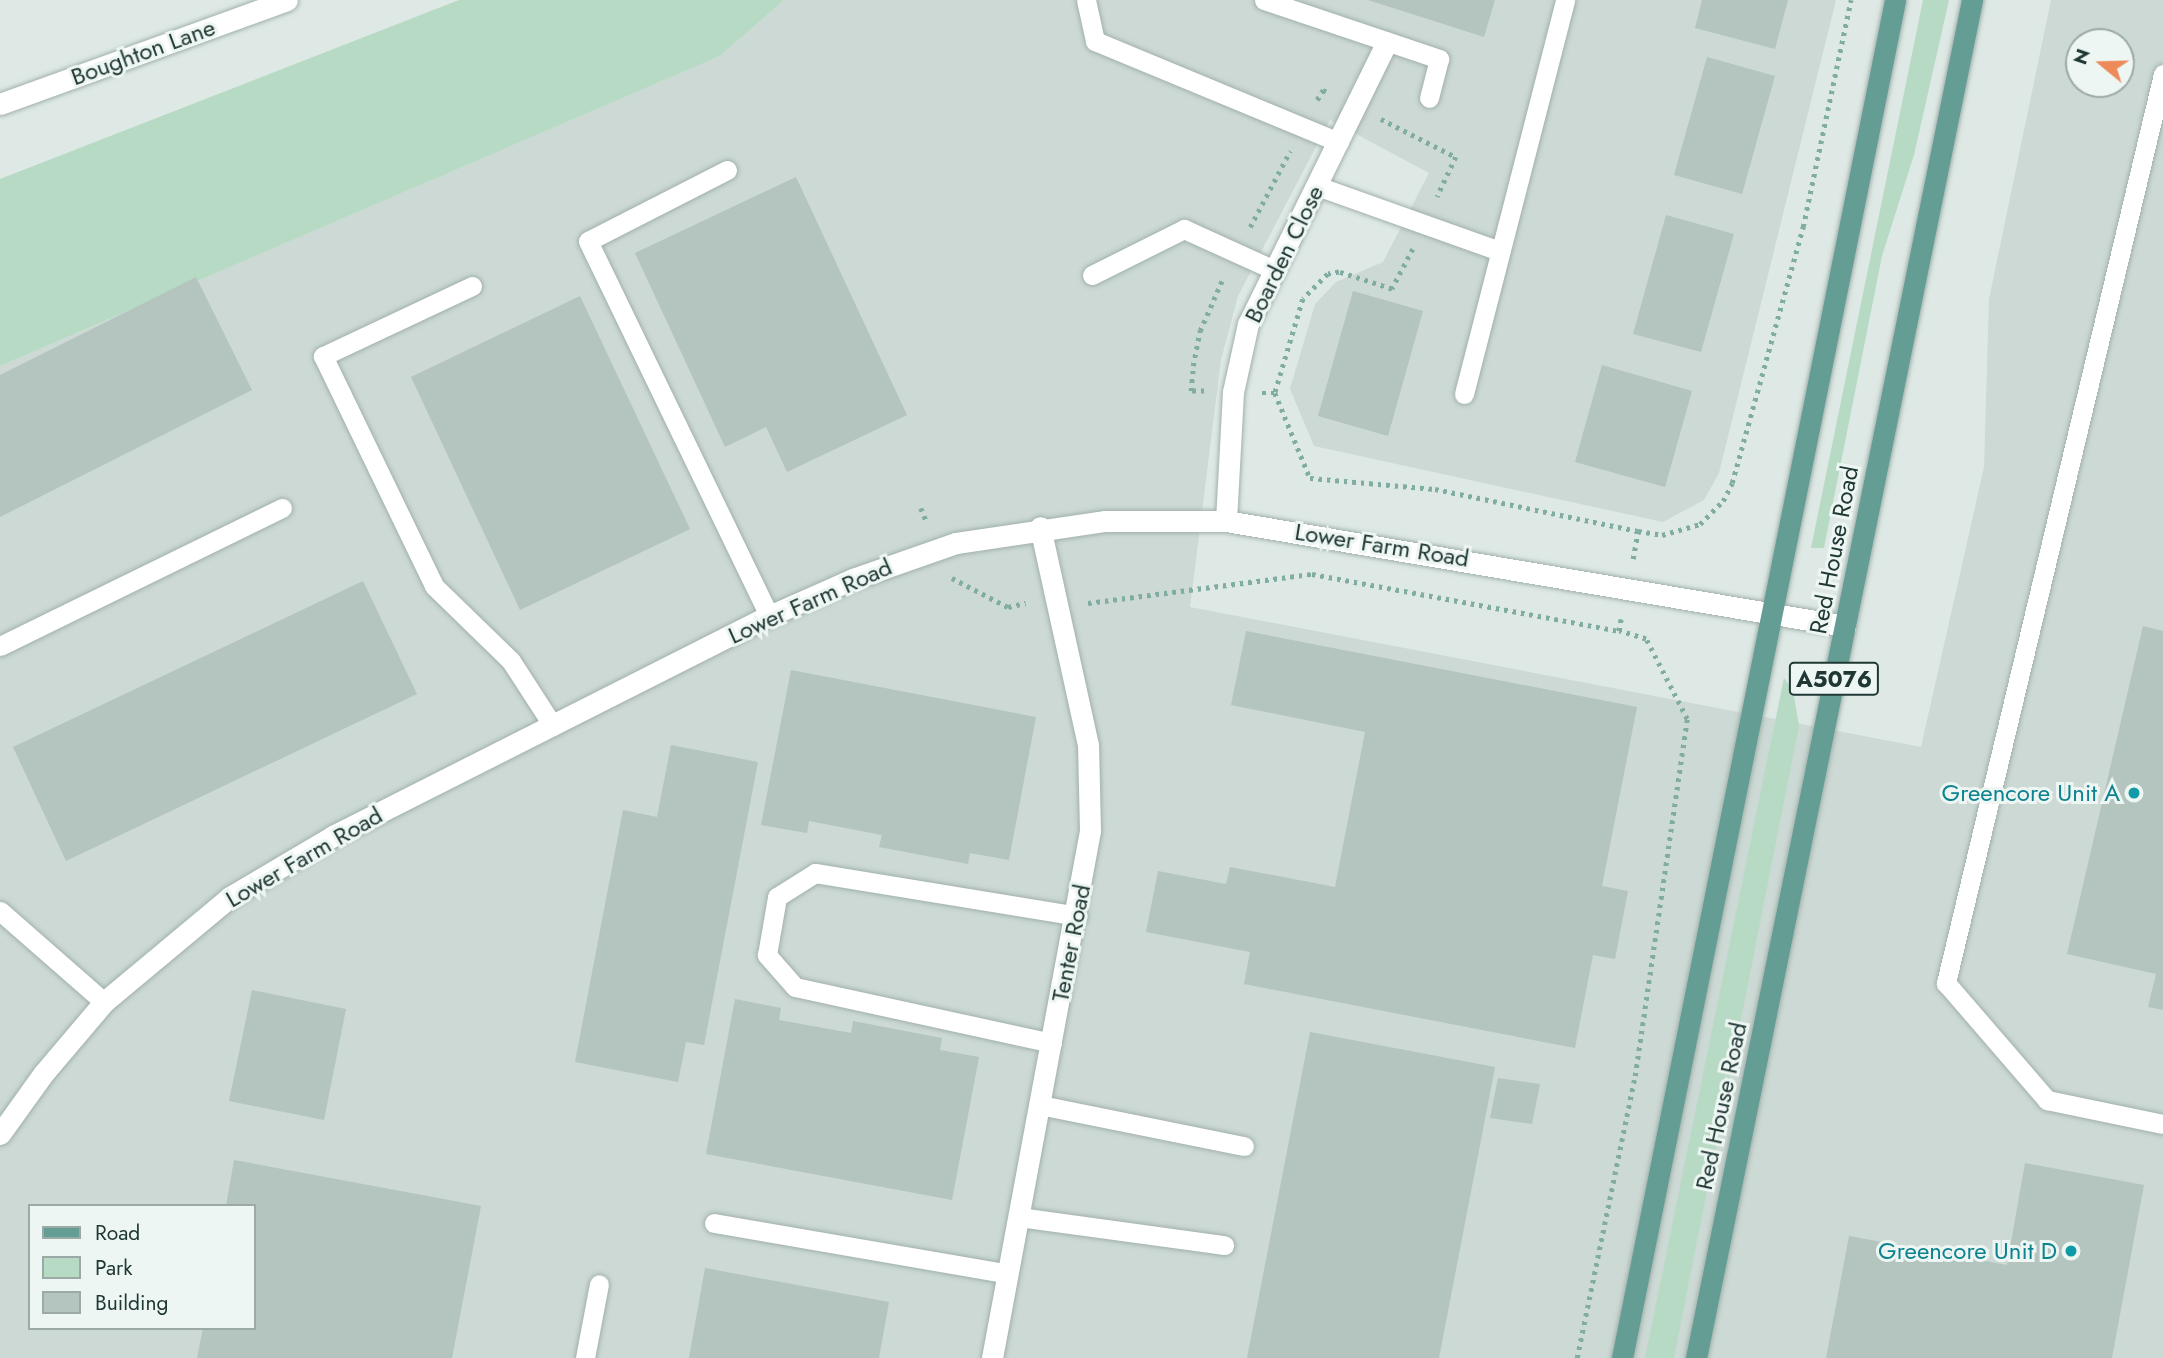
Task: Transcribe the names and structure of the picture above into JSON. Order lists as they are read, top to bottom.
{
  "streets": {
    "main road": ["Red House Road", "A5076"],
    "street": [
      "Boughton Lane",
      "Boarden Close",
      "Lower Farm Road",
      "Tenter Road"
    ]
  },
  "crossings": [
    ["Boarden Close", "Lower Farm Road"],
    ["Lower Farm Road", "Red House Road"],
    ["Lower Farm Road", "Tenter Road"]
  ],
  "places": ["Greencore Unit A", "Greencore Unit D"],
  "legend": ["Road", "Park", "Building"],
  "north": "left"
}
